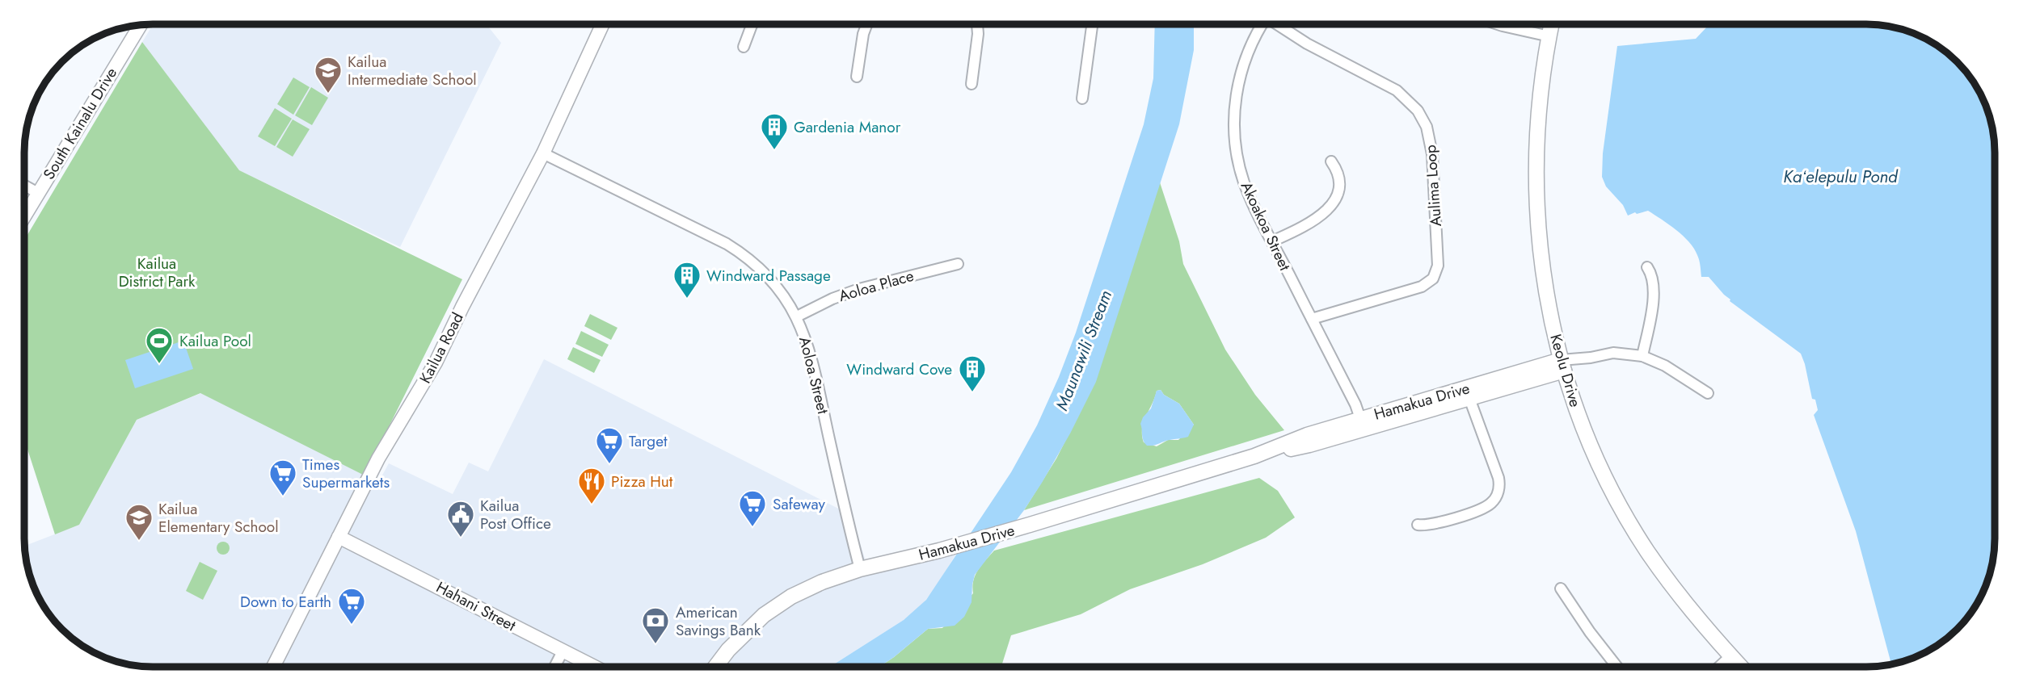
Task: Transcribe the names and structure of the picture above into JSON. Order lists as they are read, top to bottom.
{
  "streets": {
    "main road": ["Keolu Drive", "Hamakua Drive"],
    "street": [
      "South Kainalu Drive",
      "Aulima Loop",
      "Akoakoa Street",
      "Aoloa Place",
      "Kailua Road",
      "Aoloa Street",
      "Hahani Street"
    ]
  },
  "crossings": [
    ["Aulima Loop", "Akoakoa Street"],
    ["Akoakoa Street", "Hamakua Drive"],
    ["Aoloa Place", "Aoloa Street"],
    ["Kailua Road", "Aoloa Street"],
    ["Kailua Road", "Hahani Street"],
    ["Keolu Drive", "Hamakua Drive"],
    ["Aoloa Street", "Hamakua Drive"]
  ],
  "water": ["Kaʻelepulu Pond", "Maunawili Stream"],
  "parks": ["Kailua District Park"],
  "places": {
    "school or university": ["Kailua Intermediate School", "Kailua Elementary School"],
    "building": ["Gardenia Manor", "Windward Passage", "Windward Cove"],
    "sports": ["Kailua Pool"],
    "supermarket": [
      "Target",
      "Times Supermarkets",
      "Safeway",
      "Down to Earth"
    ],
    "restaurant": ["Pizza Hut"],
    "public building": ["Kailua Post Office"],
    "bank": ["American Savings Bank"]
  }
}
